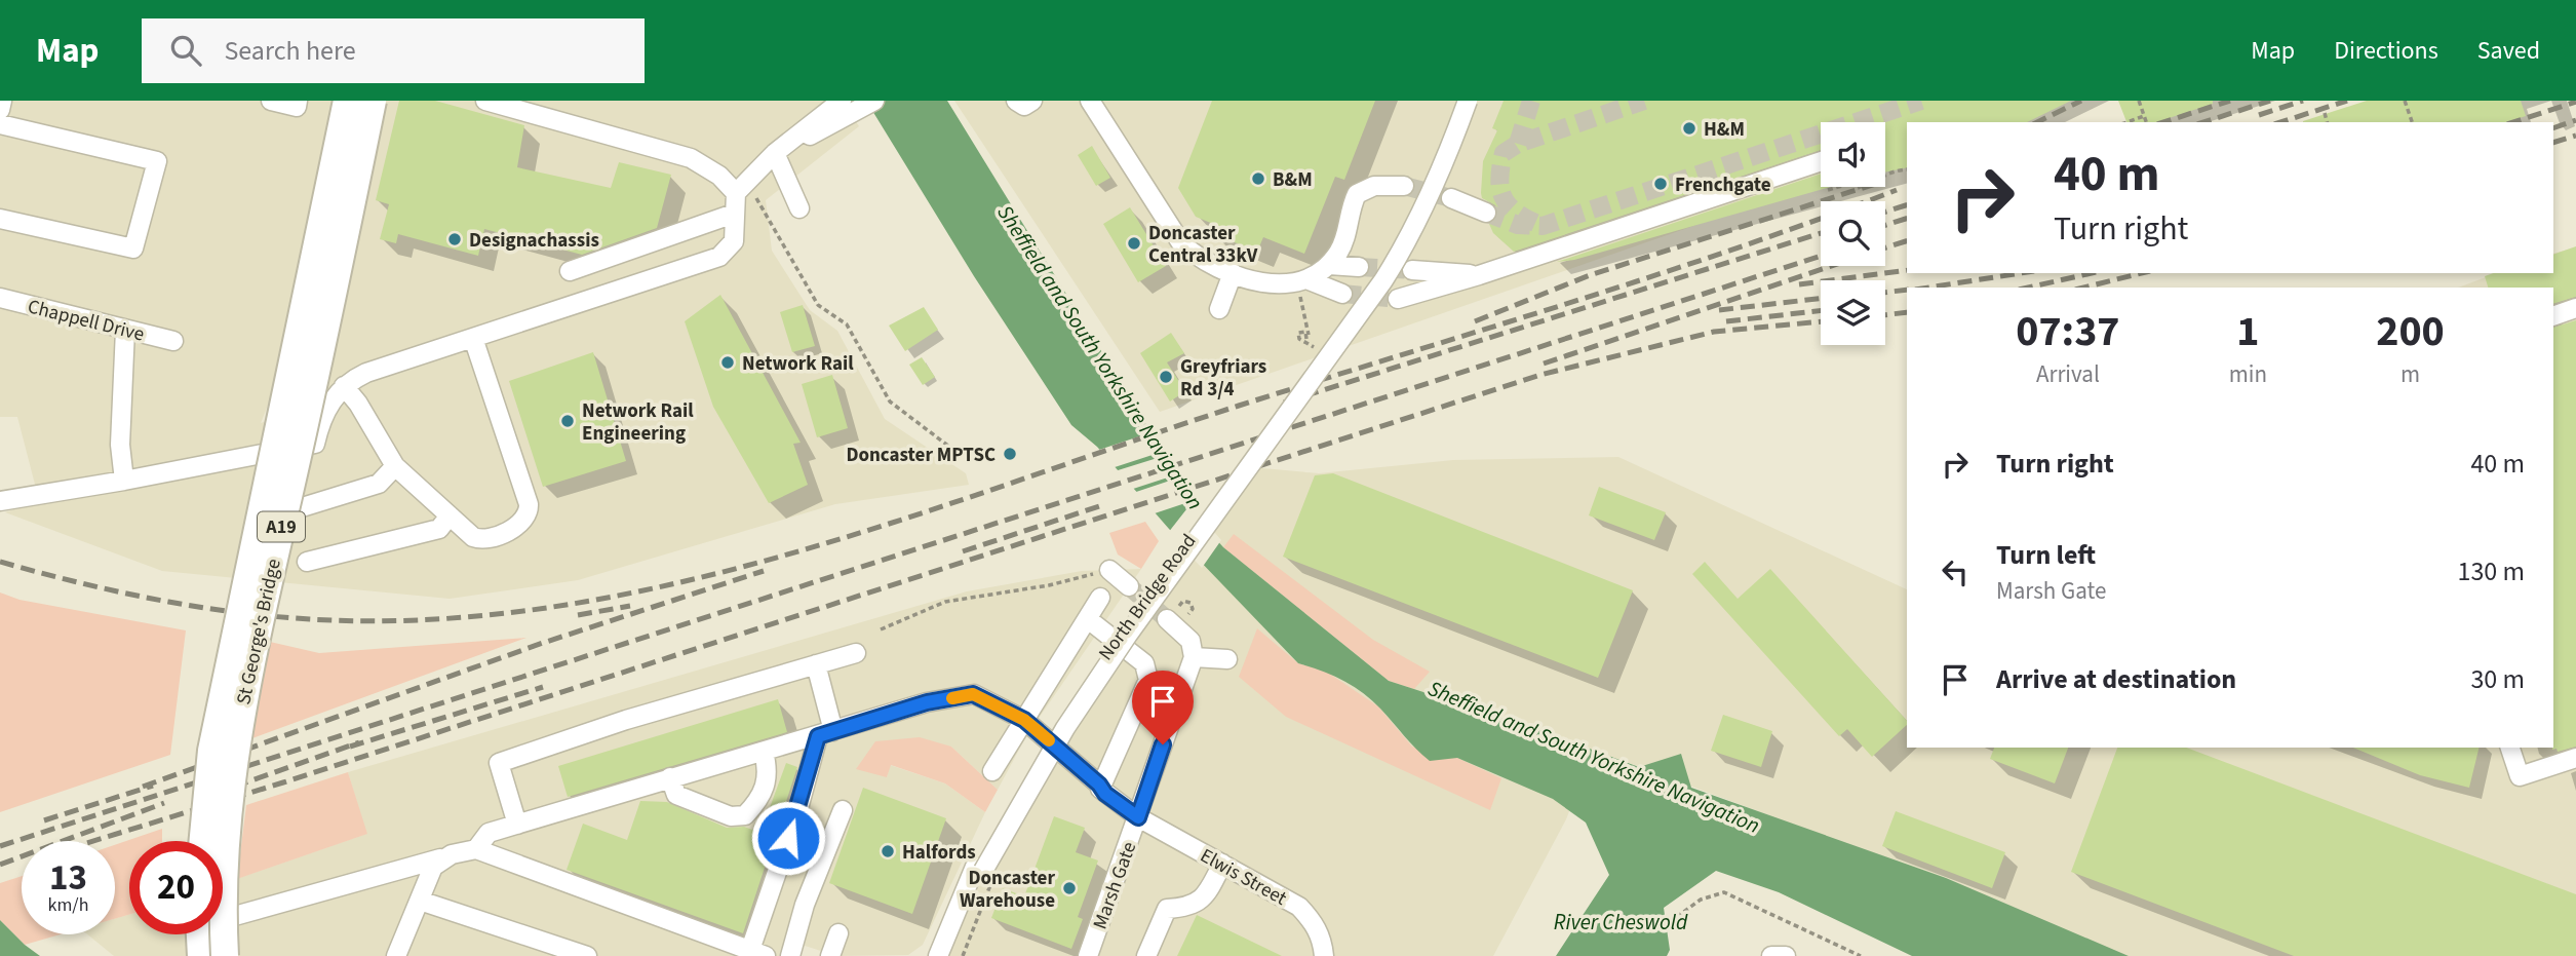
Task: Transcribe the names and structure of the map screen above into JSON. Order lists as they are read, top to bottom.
{
  "streets": {
    "highway": ["A19", "St George's Bridge"],
    "street": [
      "Chappell Drive",
      "North Bridge Road",
      "Elwis Street",
      "Marsh Gate"
    ]
  },
  "crossings": [
    ["Elwis Street", "Marsh Gate"]
  ],
  "water": ["Sheffield and South Yorkshire Navigation", "River Cheswold"],
  "places": [
    "H&M",
    "B&M",
    "Frenchgate",
    "Designachassis",
    "Doncaster Central 33kV",
    "Network Rail",
    "Greyfriars Rd 3/4",
    "Network Rail Engineering",
    "Doncaster MPTSC",
    "Halfords",
    "Doncaster Warehouse"
  ],
  "page": {
    "header": "Map",
    "search": "Search here",
    "nav": ["Map", "Directions", "Saved"],
    "turn": ["40 m", "Turn right"],
    "eta": [
      "07:37",
      "Arrival",
      "1",
      "min",
      "200",
      "m"
    ],
    "list": [
      {
        "name": "Turn right",
        "value": "40 m"
      },
      {
        "name": "Turn left",
        "note": "Marsh Gate",
        "value": "130 m"
      },
      {
        "name": "Arrive at destination",
        "value": "30 m"
      }
    ],
    "speed": "13 km/h",
    "limit": "20"
  }
}
